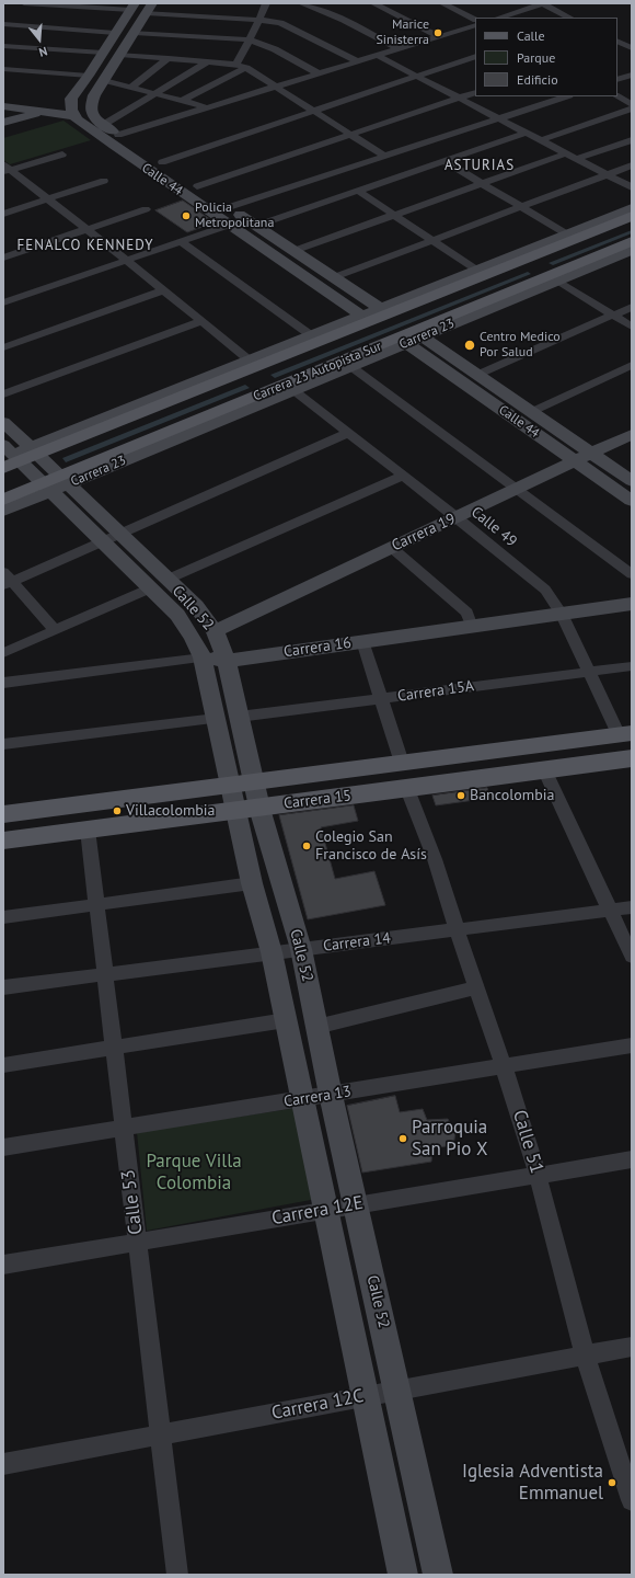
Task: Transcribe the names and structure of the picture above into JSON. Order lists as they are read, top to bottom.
{
  "streets": {
    "main road": ["Carrera 23 Autopista Sur", "Carrera 15"],
    "street": [
      "Calle 44",
      "Carrera 23",
      "Calle 49",
      "Carrera 19",
      "Calle 52",
      "Carrera 16",
      "Carrera 15A",
      "Carrera 14",
      "Carrera 13",
      "Calle 51",
      "Calle 53",
      "Carrera 12E",
      "Carrera 12C"
    ]
  },
  "crossings": [
    ["Calle 44", "Carrera 23"],
    ["Calle 44", "Carrera 19"],
    ["Carrera 23", "Carrera 23 Autopista Sur"],
    ["Carrera 23", "Calle 49"],
    ["Carrera 23 Autopista Sur", "Calle 49"],
    ["Carrera 23 Autopista Sur", "Calle 52"],
    ["Calle 49", "Carrera 19"],
    ["Calle 49", "Carrera 16"],
    ["Calle 49", "Carrera 15A"],
    ["Calle 49", "Carrera 15"],
    ["Carrera 19", "Calle 52"],
    ["Calle 52", "Carrera 16"],
    ["Calle 52", "Carrera 15A"],
    ["Calle 52", "Carrera 15"],
    ["Calle 52", "Carrera 14"],
    ["Calle 52", "Carrera 13"],
    ["Calle 52", "Carrera 12E"],
    ["Calle 52", "Carrera 12C"],
    ["Carrera 15", "Calle 51"],
    ["Carrera 15", "Calle 53"],
    ["Carrera 14", "Calle 51"],
    ["Carrera 14", "Calle 53"],
    ["Carrera 13", "Calle 51"],
    ["Carrera 13", "Calle 53"],
    ["Calle 51", "Carrera 12E"],
    ["Calle 51", "Carrera 12C"],
    ["Calle 53", "Carrera 12E"],
    ["Calle 53", "Carrera 12C"]
  ],
  "districts": ["ASTURIAS", "FENALCO KENNEDY"],
  "parks": ["Parque Villa Colombia"],
  "places": [
    "Marice Sinisterra",
    "Policia Metropolitana",
    "Centro Medico Por Salud",
    "Bancolombia",
    "Villacolombia",
    "Colegio San Francisco de Asís",
    "Parroquia San Pio X",
    "Iglesia Adventista Emmanuel"
  ],
  "legend": ["Calle", "Parque", "Edificio"],
  "north": "bottom"
}
